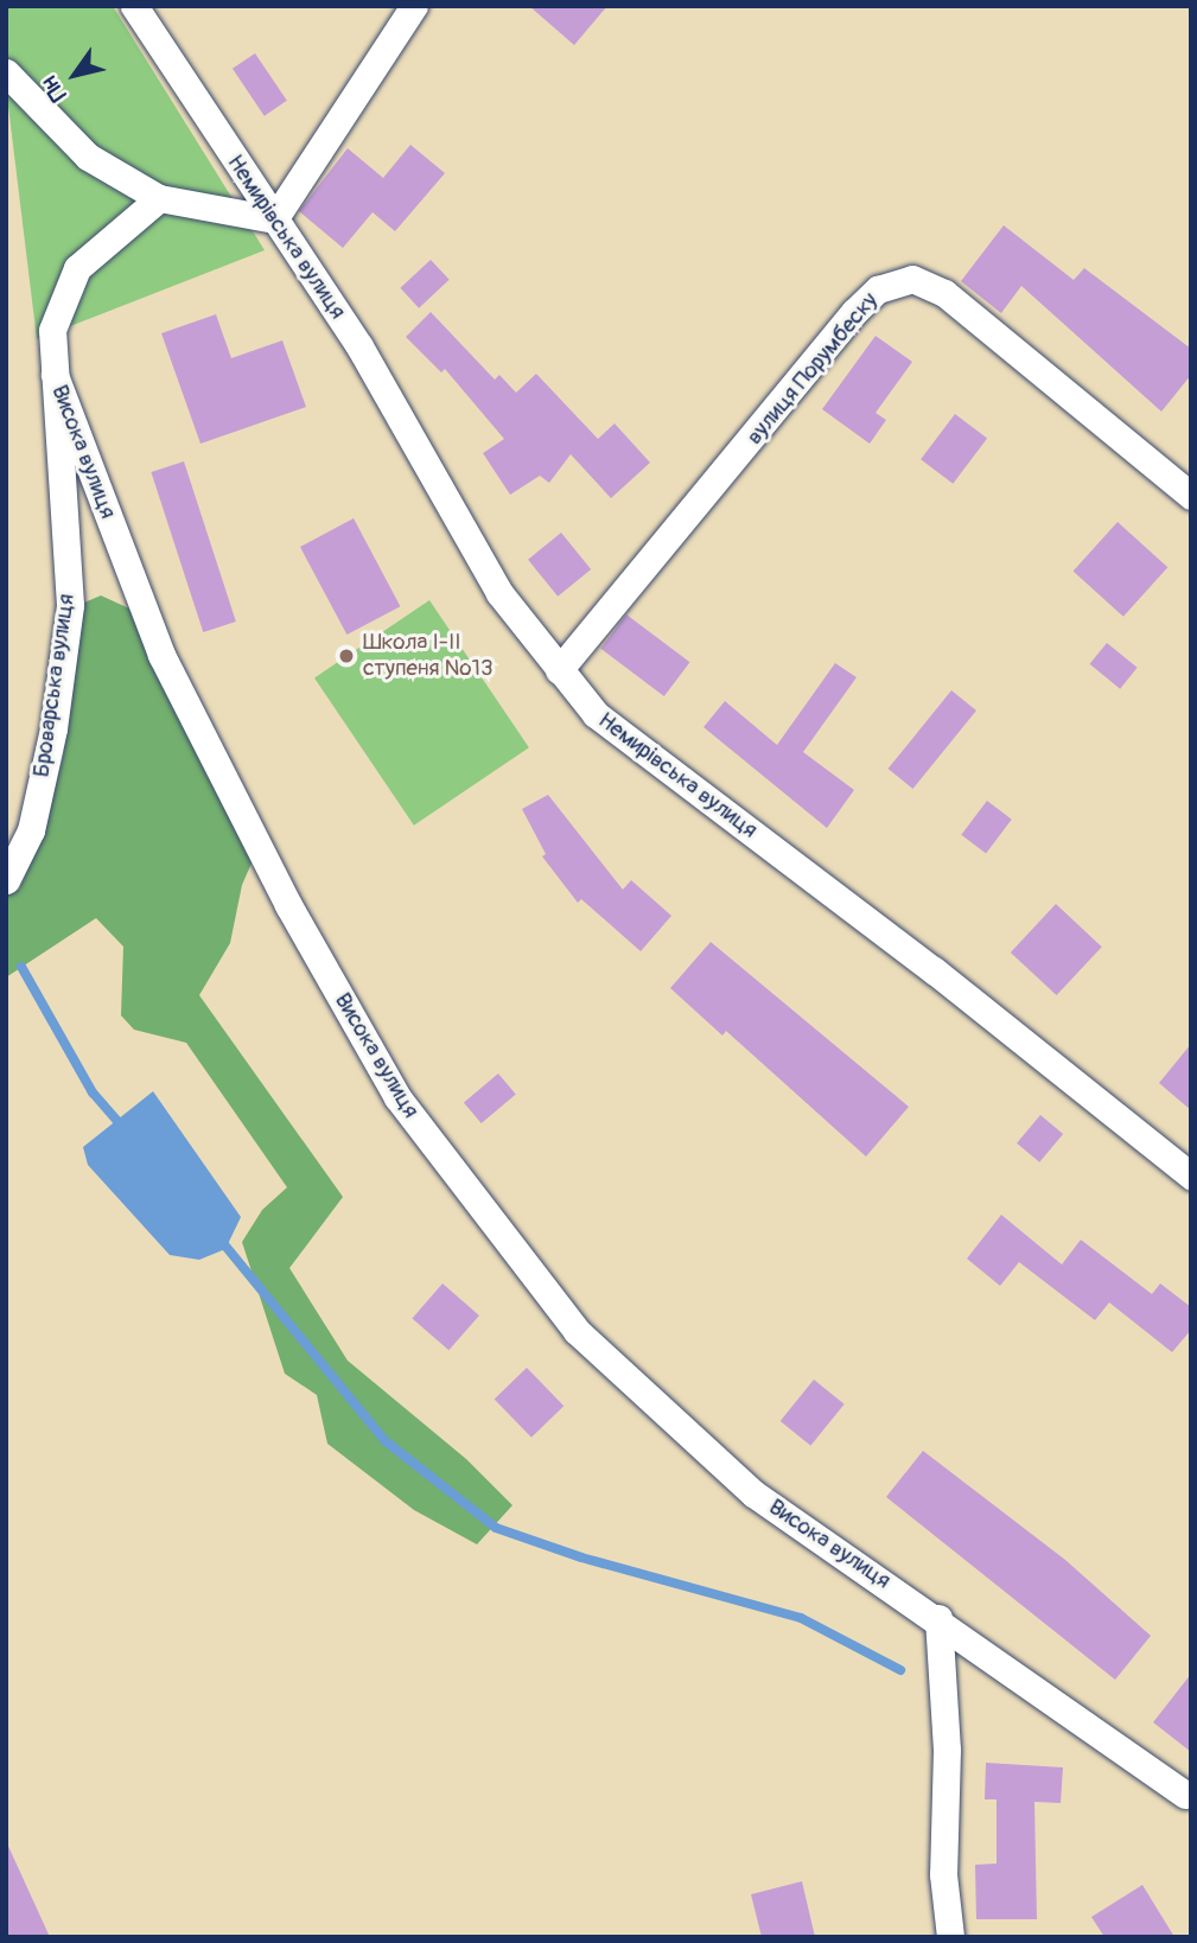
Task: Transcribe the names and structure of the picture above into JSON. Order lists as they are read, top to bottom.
{
  "streets": {
    "street": [
      "Немирівська вулиця",
      "вулиця Порумбеску",
      "Висока вулиця",
      "Броварська вулиця"
    ]
  },
  "crossings": [
    ["Немирівська вулиця", "вулиця Порумбеску"],
    ["Висока вулиця", "Броварська вулиця"]
  ],
  "places": ["Школа I-II ступеня №13"],
  "north": "bottom left"
}
